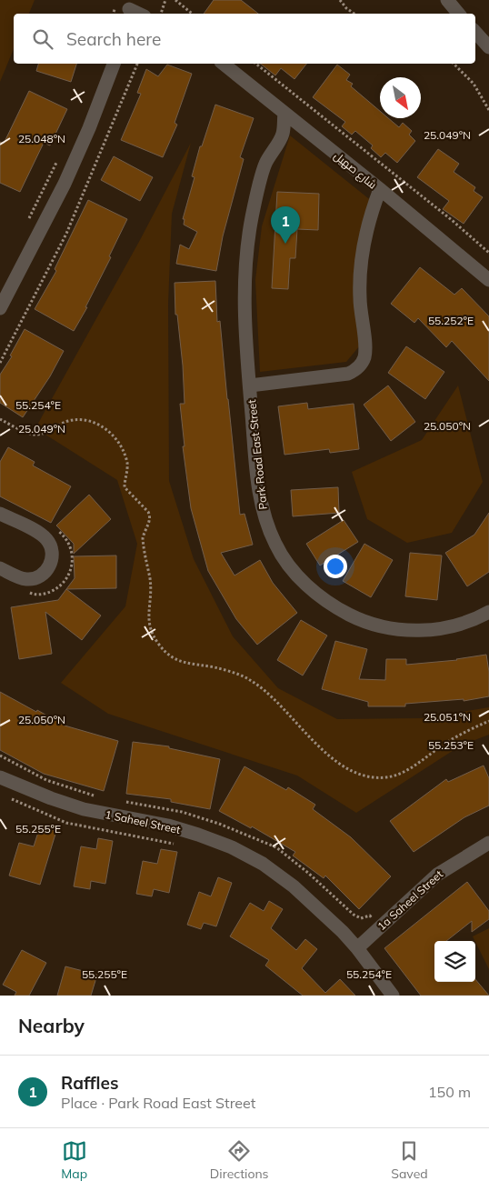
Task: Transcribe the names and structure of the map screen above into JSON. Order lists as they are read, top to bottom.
{
  "streets": {
    "street": [
      "شارع صهيل",
      "Park Road East Street",
      "1 Saheel Street",
      "1a Saheel Street"
    ]
  },
  "crossings": [
    ["شارع صهيل", "Park Road East Street"],
    ["1 Saheel Street", "1a Saheel Street"]
  ],
  "north": "bottom right",
  "page": {
    "search": "Search here",
    "pins": "1",
    "heading": "Nearby",
    "list": [
      {
        "mark": "1",
        "name": "Raffles",
        "note": "Place · Park Road East Street",
        "value": "150 m"
      }
    ],
    "nav": ["Map", "Directions", "Saved"]
  },
  "coordinates": [
    "25.049°N",
    "25.048°N",
    "55.252°E",
    "55.254°E",
    "25.050°N",
    "25.051°N",
    "55.253°E",
    "55.255°E"
  ]
}
